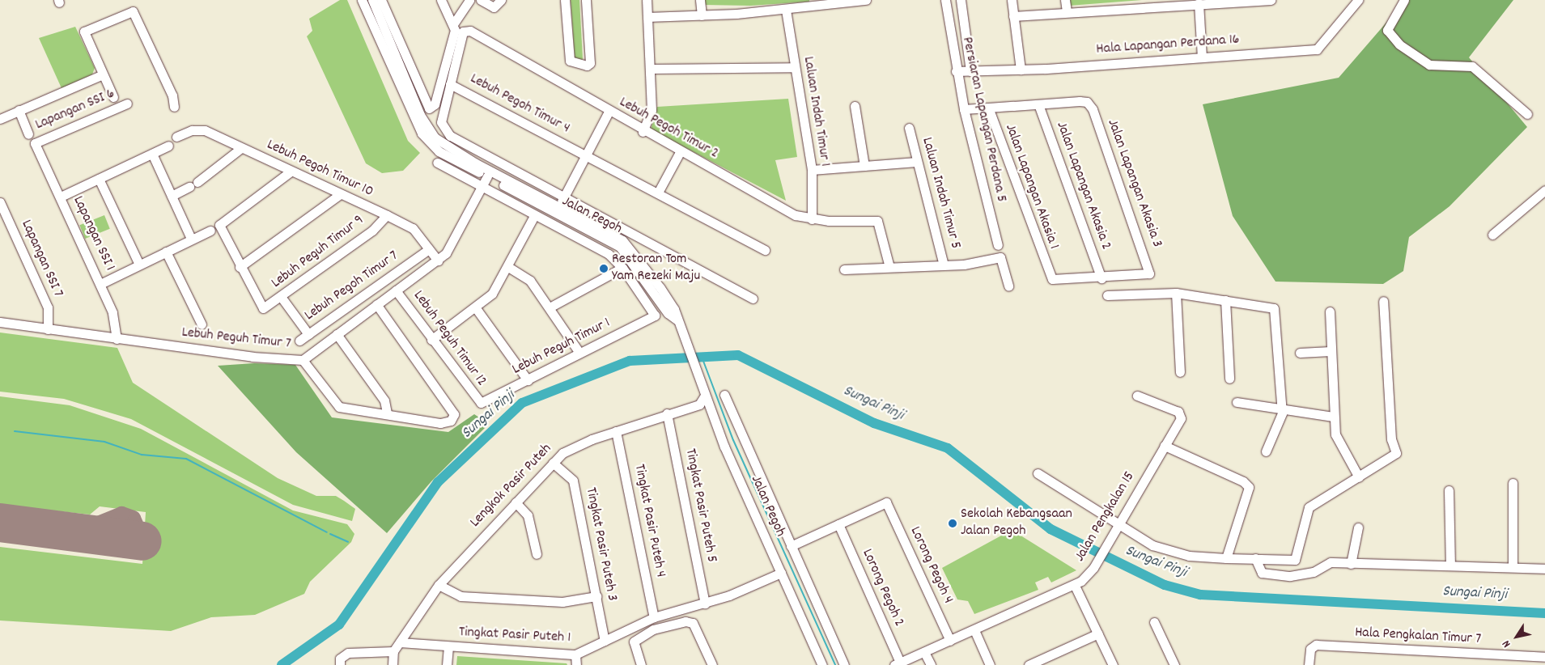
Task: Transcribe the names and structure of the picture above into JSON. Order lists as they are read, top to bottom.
{
  "streets": {
    "street": [
      "Hala Lapangan Perdana 16",
      "Lebuh Pegoh Timur 4",
      "Lapangan SSI 6",
      "Laluan Indah Timur 1",
      "Persiaran Lapangan Perdana 5",
      "Lebuh Pegoh Timur 2",
      "Lebuh Pegoh Timur 10",
      "Jalan Lapangan Akasia 3",
      "Jalan Lapangan Akasia 2",
      "Jalan Lapangan Akasia 1",
      "Laluan Indah Timur 5",
      "Jalan Pegoh",
      "Lapangan SSI 1",
      "Lebuh Peguh Timur 9",
      "Lapangan SSI 7",
      "Lebuh Pegoh Timur 7",
      "Lebuh Peguh Timur 7",
      "Lebuh Peguh Timur 12",
      "Lebuh Peguh Timur 1",
      "Lengkok Pasir Puteh",
      "Tingkat Pasir Puteh 5",
      "Jalan Pengkalan 15",
      "Tingkat Pasir Puteh 4",
      "Tingkat Pasir Puteh 3",
      "Lorong Pegoh 4",
      "Lorong Pegoh 2",
      "Tingkat Pasir Puteh 1",
      "Hala Pengkalan Timur 7"
    ]
  },
  "crossings": [
    ["Hala Lapangan Perdana 16", "Persiaran Lapangan Perdana 5"],
    ["Lebuh Pegoh Timur 4", "Lebuh Pegoh Timur 2"],
    ["Lapangan SSI 6", "Lapangan SSI 1"],
    ["Laluan Indah Timur 1", "Lebuh Pegoh Timur 2"],
    ["Lebuh Pegoh Timur 10", "Lebuh Peguh Timur 9"],
    ["Lebuh Pegoh Timur 10", "Lebuh Pegoh Timur 7"],
    ["Lebuh Pegoh Timur 10", "Lebuh Peguh Timur 7"],
    ["Jalan Lapangan Akasia 3", "Jalan Lapangan Akasia 2"],
    ["Jalan Lapangan Akasia 3", "Jalan Lapangan Akasia 1"],
    ["Jalan Lapangan Akasia 2", "Jalan Lapangan Akasia 1"],
    ["Jalan Pegoh", "Lebuh Peguh Timur 7"],
    ["Jalan Pegoh", "Tingkat Pasir Puteh 1"],
    ["Lapangan SSI 1", "Lebuh Peguh Timur 7"],
    ["Lebuh Peguh Timur 9", "Lebuh Pegoh Timur 7"],
    ["Lapangan SSI 7", "Lebuh Peguh Timur 7"],
    ["Lebuh Peguh Timur 7", "Lebuh Peguh Timur 12"],
    ["Lebuh Peguh Timur 12", "Lebuh Peguh Timur 1"],
    ["Lengkok Pasir Puteh", "Tingkat Pasir Puteh 5"],
    ["Lengkok Pasir Puteh", "Tingkat Pasir Puteh 4"],
    ["Lengkok Pasir Puteh", "Tingkat Pasir Puteh 3"],
    ["Lengkok Pasir Puteh", "Tingkat Pasir Puteh 1"],
    ["Tingkat Pasir Puteh 5", "Tingkat Pasir Puteh 1"],
    ["Jalan Pengkalan 15", "Lorong Pegoh 4"],
    ["Jalan Pengkalan 15", "Lorong Pegoh 2"],
    ["Tingkat Pasir Puteh 4", "Tingkat Pasir Puteh 1"],
    ["Tingkat Pasir Puteh 3", "Tingkat Pasir Puteh 1"],
    ["Lorong Pegoh 4", "Lorong Pegoh 2"]
  ],
  "water": ["Sungai Pinji"],
  "places": ["Restoran Tom Yam Rezeki Maju", "Sekolah Kebangsaan Jalan Pegoh"],
  "north": "bottom left"
}
